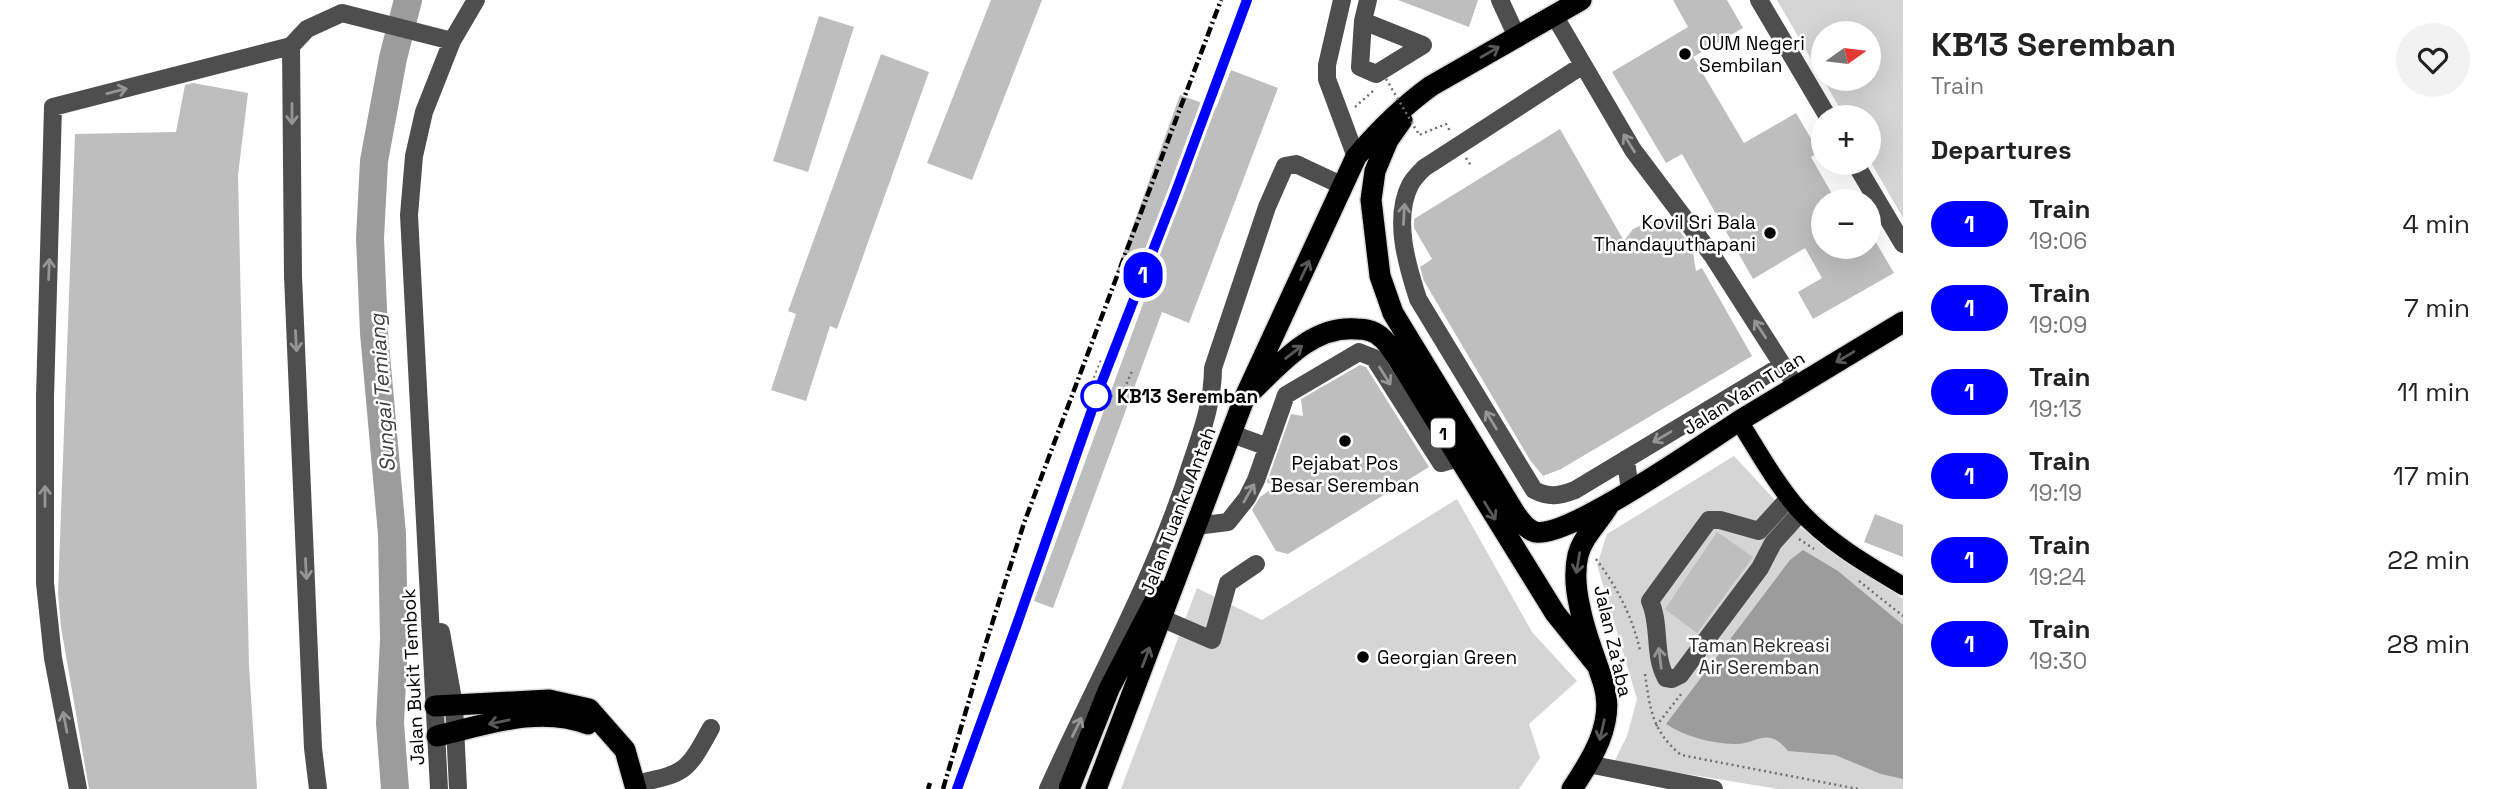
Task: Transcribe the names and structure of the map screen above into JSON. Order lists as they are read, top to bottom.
{
  "streets": {
    "highway": [
      "Jalan Yam Tuan",
      "1",
      "Jalan Tuanku Antah",
      "Jalan Za'aba"
    ],
    "street": ["Jalan Bukit Tembok"]
  },
  "crossings": [
    ["Jalan Yam Tuan", "1"],
    ["Jalan Yam Tuan", "Jalan Za'aba"],
    ["1", "Jalan Tuanku Antah"],
    ["1", "Jalan Za'aba"]
  ],
  "one_way": ["Jalan Yam Tuan", "Jalan Za'aba"],
  "water": ["Sungai Temiang"],
  "parks": ["Taman Rekreasi Air Seremban"],
  "places": [
    "OUM Negeri Sembilan",
    "Kovil Sri Bala Thandayuthapani",
    "KB13 Seremban",
    "Pejabat Pos Besar Seremban",
    "Georgian Green"
  ],
  "north": "right",
  "page": {
    "on_map": "1",
    "heading": [
      ["KB13 Seremban", "Train"],
      "Departures"
    ],
    "map_buttons": ["+", "−"],
    "list": [
      {
        "mark": "1",
        "name": "Train",
        "note": "19:06",
        "value": "4 min"
      },
      {
        "mark": "1",
        "name": "Train",
        "note": "19:09",
        "value": "7 min"
      },
      {
        "mark": "1",
        "name": "Train",
        "note": "19:13",
        "value": "11 min"
      },
      {
        "mark": "1",
        "name": "Train",
        "note": "19:19",
        "value": "17 min"
      },
      {
        "mark": "1",
        "name": "Train",
        "note": "19:24",
        "value": "22 min"
      },
      {
        "mark": "1",
        "name": "Train",
        "note": "19:30",
        "value": "28 min"
      }
    ]
  }
}
